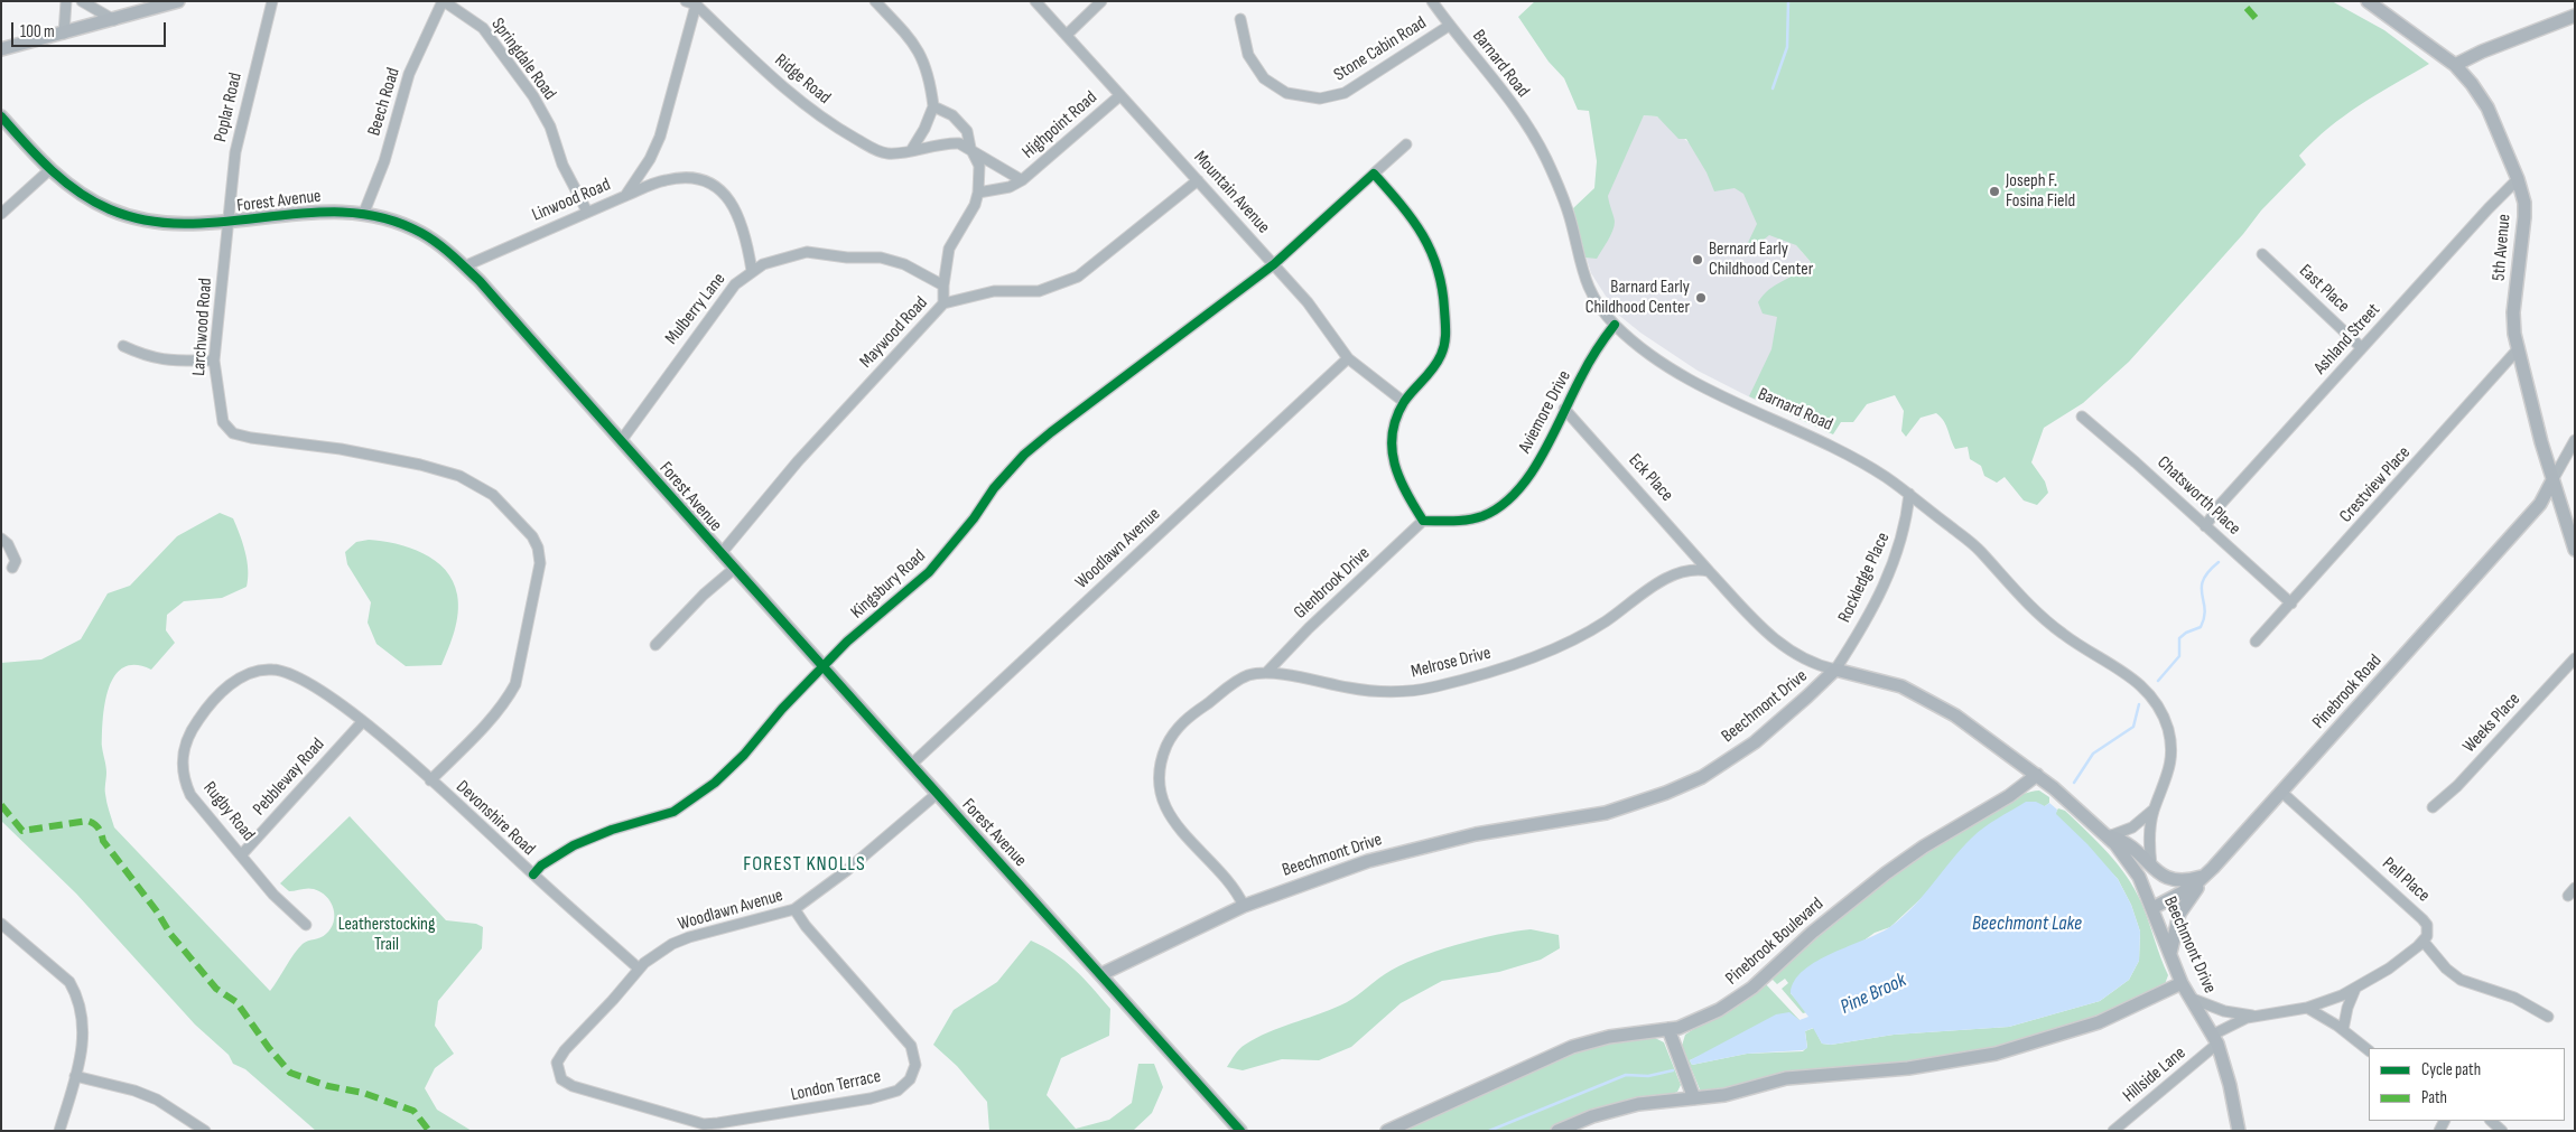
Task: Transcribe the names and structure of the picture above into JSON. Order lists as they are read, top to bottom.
{
  "streets": {
    "street": [
      "Stone Cabin Road",
      "Springdale Road",
      "Barnard Road",
      "Ridge Road",
      "Beech Road",
      "Poplar Road",
      "Highpoint Road",
      "Mountain Avenue",
      "Linwood Road",
      "Forest Avenue",
      "5th Avenue",
      "East Place",
      "Mulberry Lane",
      "Larchwood Road",
      "Maywood Road",
      "Ashland Street",
      "Aviemore Drive",
      "Eck Place",
      "Crestview Place",
      "Chatsworth Place",
      "Woodlawn Avenue",
      "Rockledge Place",
      "Glenbrook Drive",
      "Kingsbury Road",
      "Melrose Drive",
      "Pinebrook Road",
      "Beechmont Drive",
      "Weeks Place",
      "Pebbleway Road",
      "Rugby Road",
      "Devonshire Road",
      "Pell Place",
      "Pinebrook Boulevard",
      "Hillside Lane",
      "London Terrace"
    ]
  },
  "crossings": [
    ["Stone Cabin Road", "Barnard Road"],
    ["Springdale Road", "Beech Road"],
    ["Springdale Road", "Linwood Road"],
    ["Barnard Road", "Aviemore Drive"],
    ["Barnard Road", "Rockledge Place"],
    ["Barnard Road", "Beechmont Drive"],
    ["Ridge Road", "Highpoint Road"],
    ["Ridge Road", "Linwood Road"],
    ["Beech Road", "Forest Avenue"],
    ["Poplar Road", "Forest Avenue"],
    ["Poplar Road", "Larchwood Road"],
    ["Highpoint Road", "Mountain Avenue"],
    ["Mountain Avenue", "Maywood Road"],
    ["Mountain Avenue", "Woodlawn Avenue"],
    ["Mountain Avenue", "Kingsbury Road"],
    ["Linwood Road", "Forest Avenue"],
    ["Forest Avenue", "Mulberry Lane"],
    ["Forest Avenue", "Larchwood Road"],
    ["Forest Avenue", "Maywood Road"],
    ["Forest Avenue", "Woodlawn Avenue"],
    ["Forest Avenue", "Kingsbury Road"],
    ["Forest Avenue", "Beechmont Drive"],
    ["5th Avenue", "Ashland Street"],
    ["5th Avenue", "Crestview Place"],
    ["5th Avenue", "Pinebrook Road"],
    ["East Place", "Ashland Street"],
    ["Larchwood Road", "Devonshire Road"],
    ["Ashland Street", "Chatsworth Place"],
    ["Aviemore Drive", "Eck Place"],
    ["Aviemore Drive", "Glenbrook Drive"],
    ["Eck Place", "Melrose Drive"],
    ["Crestview Place", "Chatsworth Place"],
    ["Woodlawn Avenue", "Devonshire Road"],
    ["Woodlawn Avenue", "London Terrace"],
    ["Rockledge Place", "Beechmont Drive"],
    ["Glenbrook Drive", "Melrose Drive"],
    ["Kingsbury Road", "Devonshire Road"],
    ["Melrose Drive", "Beechmont Drive"],
    ["Pinebrook Road", "Beechmont Drive"],
    ["Pinebrook Road", "Pell Place"],
    ["Beechmont Drive", "Pinebrook Boulevard"],
    ["Beechmont Drive", "Hillside Lane"],
    ["Pebbleway Road", "Rugby Road"],
    ["Rugby Road", "Devonshire Road"]
  ],
  "districts": ["FOREST KNOLLS"],
  "water": ["Beechmont Lake", "Pine Brook"],
  "parks": ["Leatherstocking Trail"],
  "places": ["Joseph F. Fosina Field", "Bernard Early Childhood Center", "Barnard Early Childhood Center"],
  "legend": ["Cycle path", "Path"],
  "scale_bar": "100 m"
}
